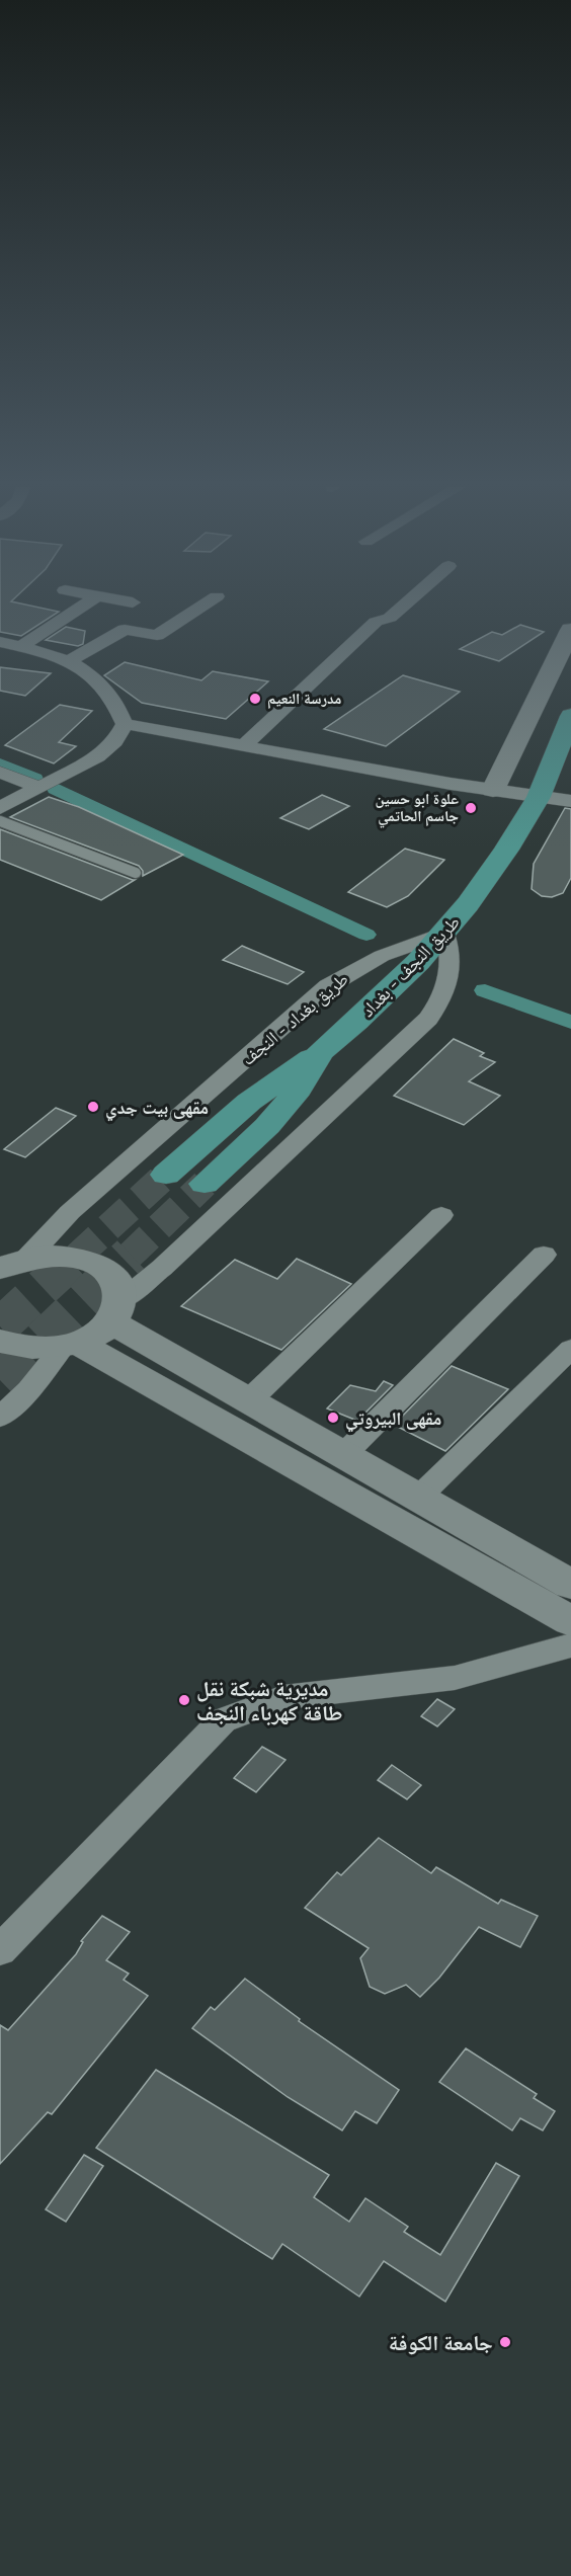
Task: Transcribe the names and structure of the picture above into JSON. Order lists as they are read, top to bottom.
{
  "streets": {
    "main road": ["طريق النجف - بغداد", "طريق بغداد - النجف"]
  },
  "crossings": [
    ["طريق النجف - بغداد", "طريق بغداد - النجف"]
  ],
  "places": [
    "مدرسة النعيم",
    "علوة ابو حسين جاسم الحاتمي",
    "مقهى بيت جدي",
    "مقهى البيروتي",
    "مديرية شبكة نقل طاقة كهرباء النجف",
    "جامعة الكوفة"
  ]
}
